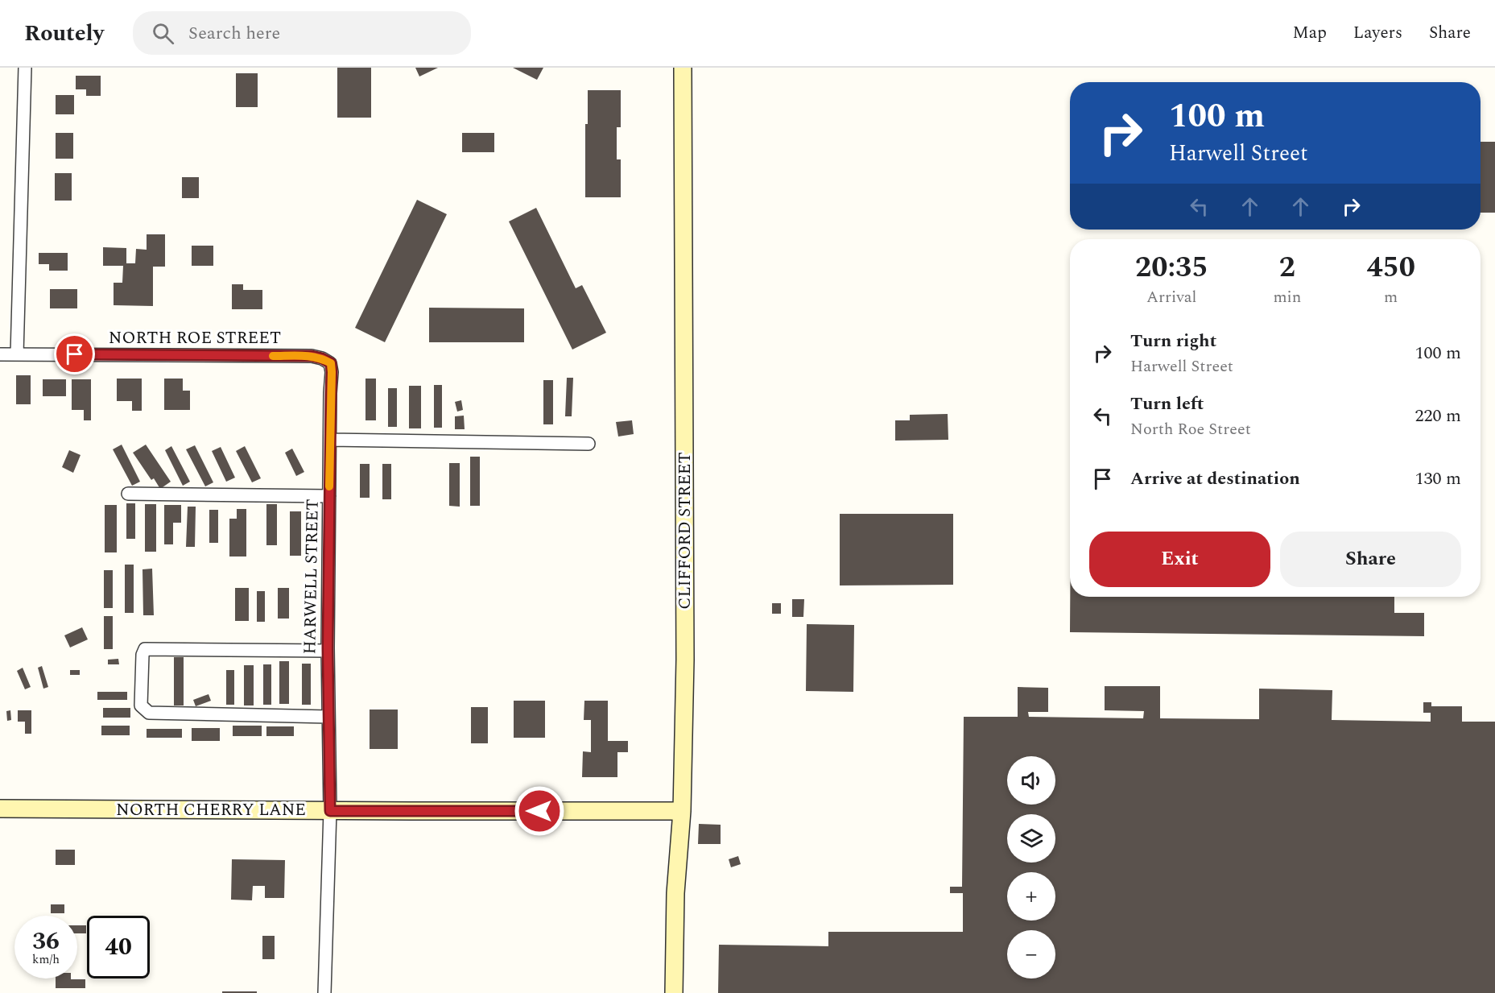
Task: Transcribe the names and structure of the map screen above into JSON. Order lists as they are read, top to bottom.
{
  "streets": {
    "main road": ["CLIFFORD STREET", "NORTH CHERRY LANE"],
    "street": ["NORTH ROE STREET", "HARWELL STREET"]
  },
  "crossings": [
    ["NORTH ROE STREET", "HARWELL STREET"],
    ["CLIFFORD STREET", "NORTH CHERRY LANE"],
    ["HARWELL STREET", "NORTH CHERRY LANE"]
  ],
  "page": {
    "header": "Routely",
    "search": "Search here",
    "nav": ["Map", "Layers", "Share"],
    "turn": ["100 m", "Harwell Street"],
    "eta": [
      "20:35",
      "Arrival",
      "2",
      "min",
      "450",
      "m"
    ],
    "list": [
      {
        "name": "Turn right",
        "note": "Harwell Street",
        "value": "100 m"
      },
      {
        "name": "Turn left",
        "note": "North Roe Street",
        "value": "220 m"
      },
      {
        "name": "Arrive at destination",
        "value": "130 m"
      }
    ],
    "buttons": ["Exit", "Share"],
    "map_buttons": ["+", "−"],
    "speed": "36 km/h",
    "limit": "40"
  }
}
